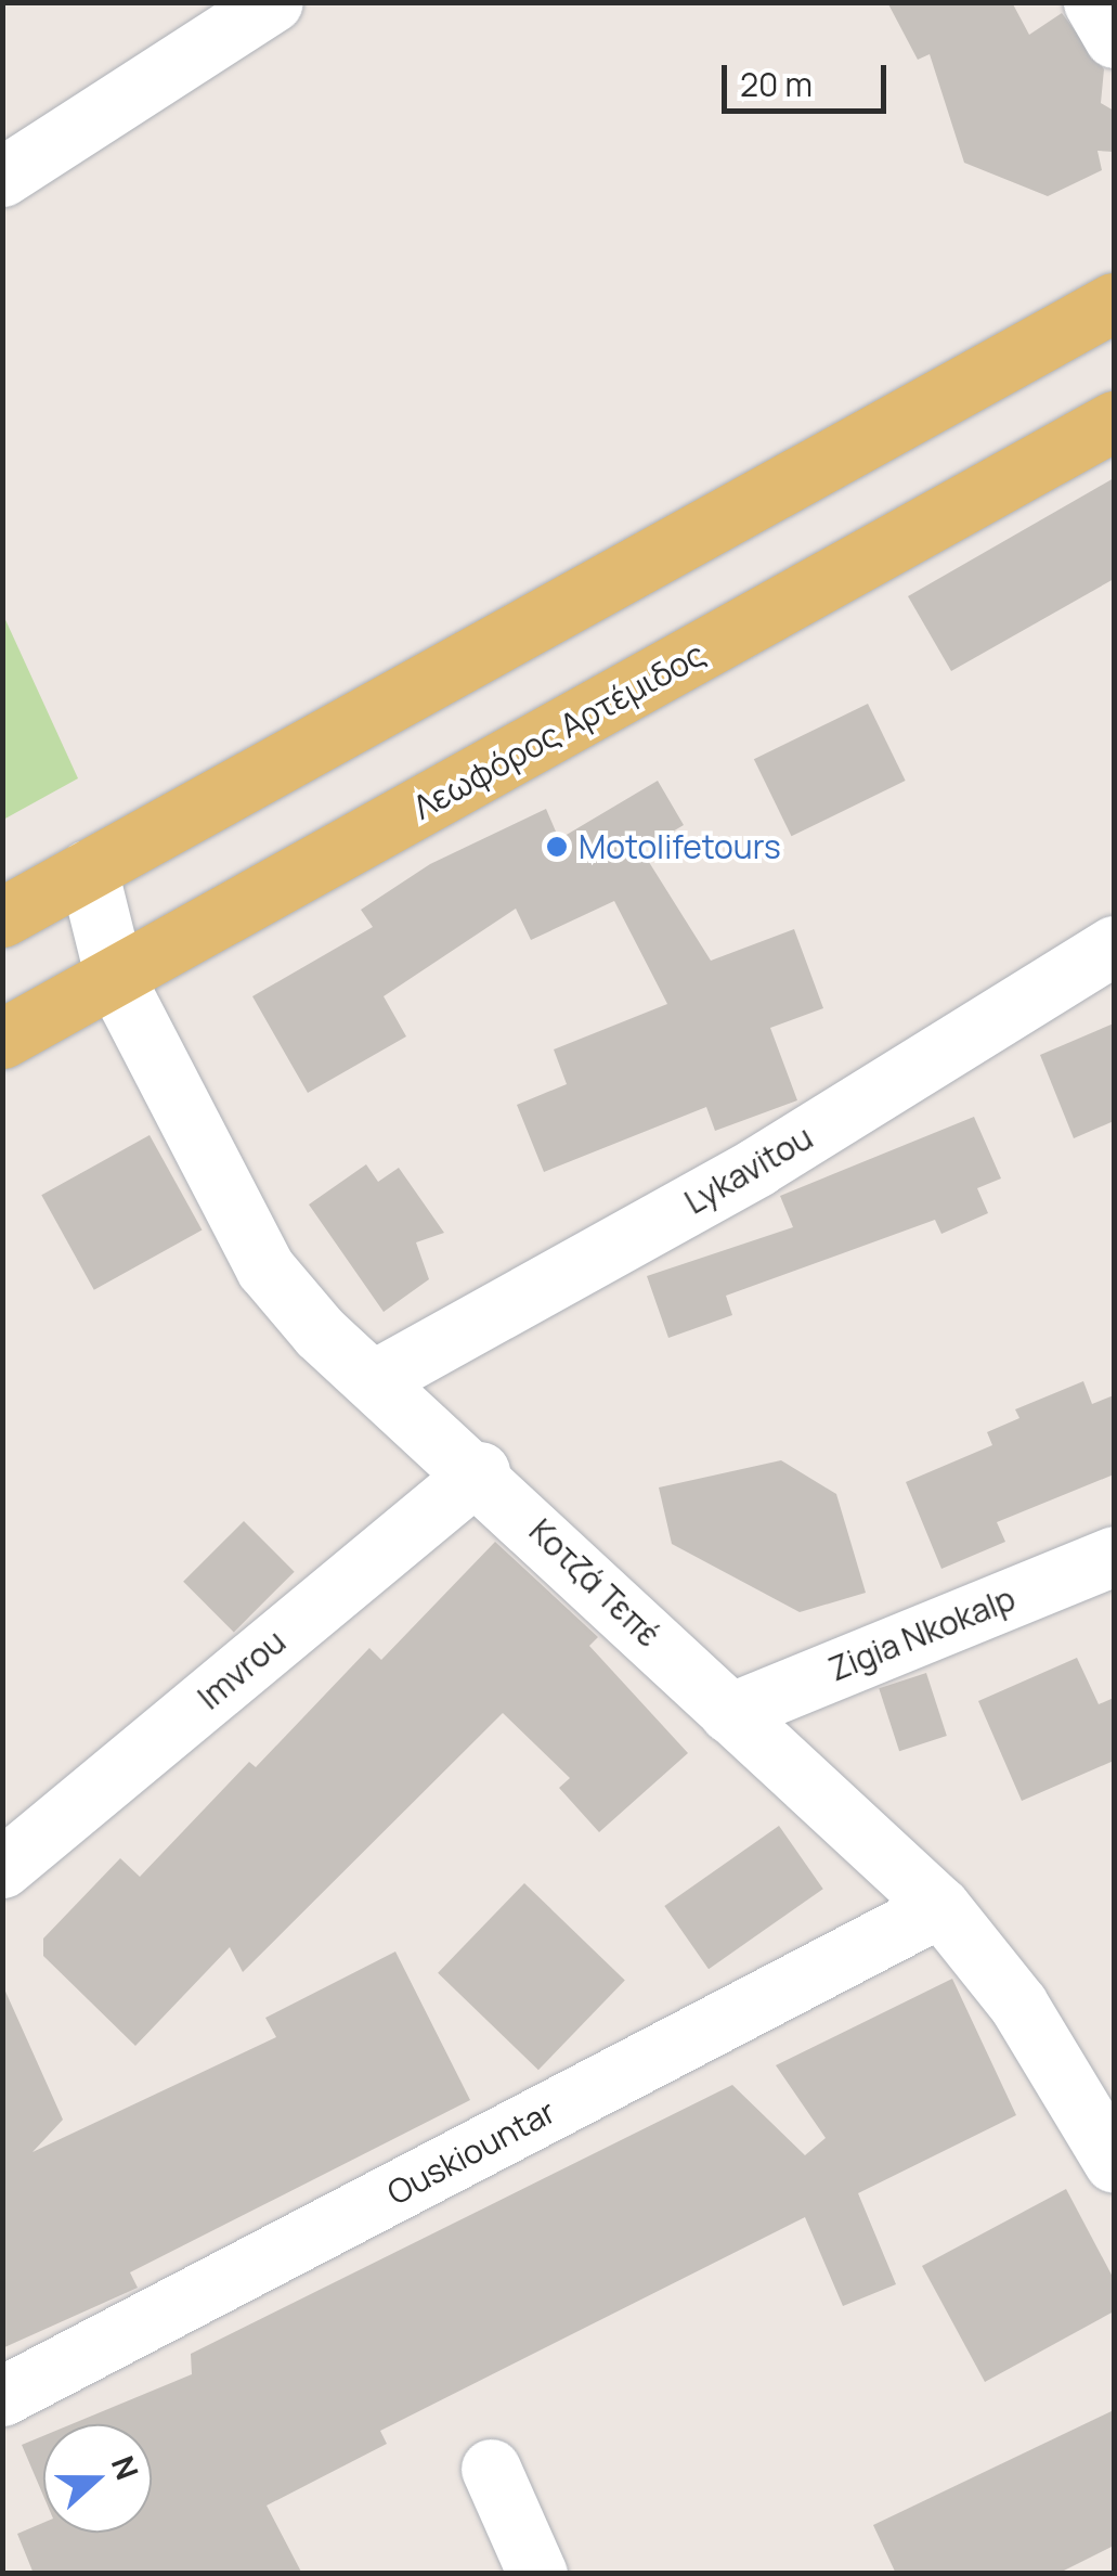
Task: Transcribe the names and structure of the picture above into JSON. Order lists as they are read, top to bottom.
{
  "streets": {
    "main road": ["Λεωφόρος Αρτέμιδος"],
    "street": [
      "Lykavitou",
      "Κοτζά Τεπέ",
      "Zigia Nkokalp",
      "Imvrou",
      "Ouskiountar"
    ]
  },
  "crossings": [
    ["Λεωφόρος Αρτέμιδος", "Κοτζά Τεπέ"],
    ["Lykavitou", "Κοτζά Τεπέ"],
    ["Κοτζά Τεπέ", "Zigia Nkokalp"],
    ["Κοτζά Τεπέ", "Imvrou"],
    ["Κοτζά Τεπέ", "Ouskiountar"]
  ],
  "places": ["Motolifetours"],
  "scale_bar": "20 m",
  "north": "right"
}
